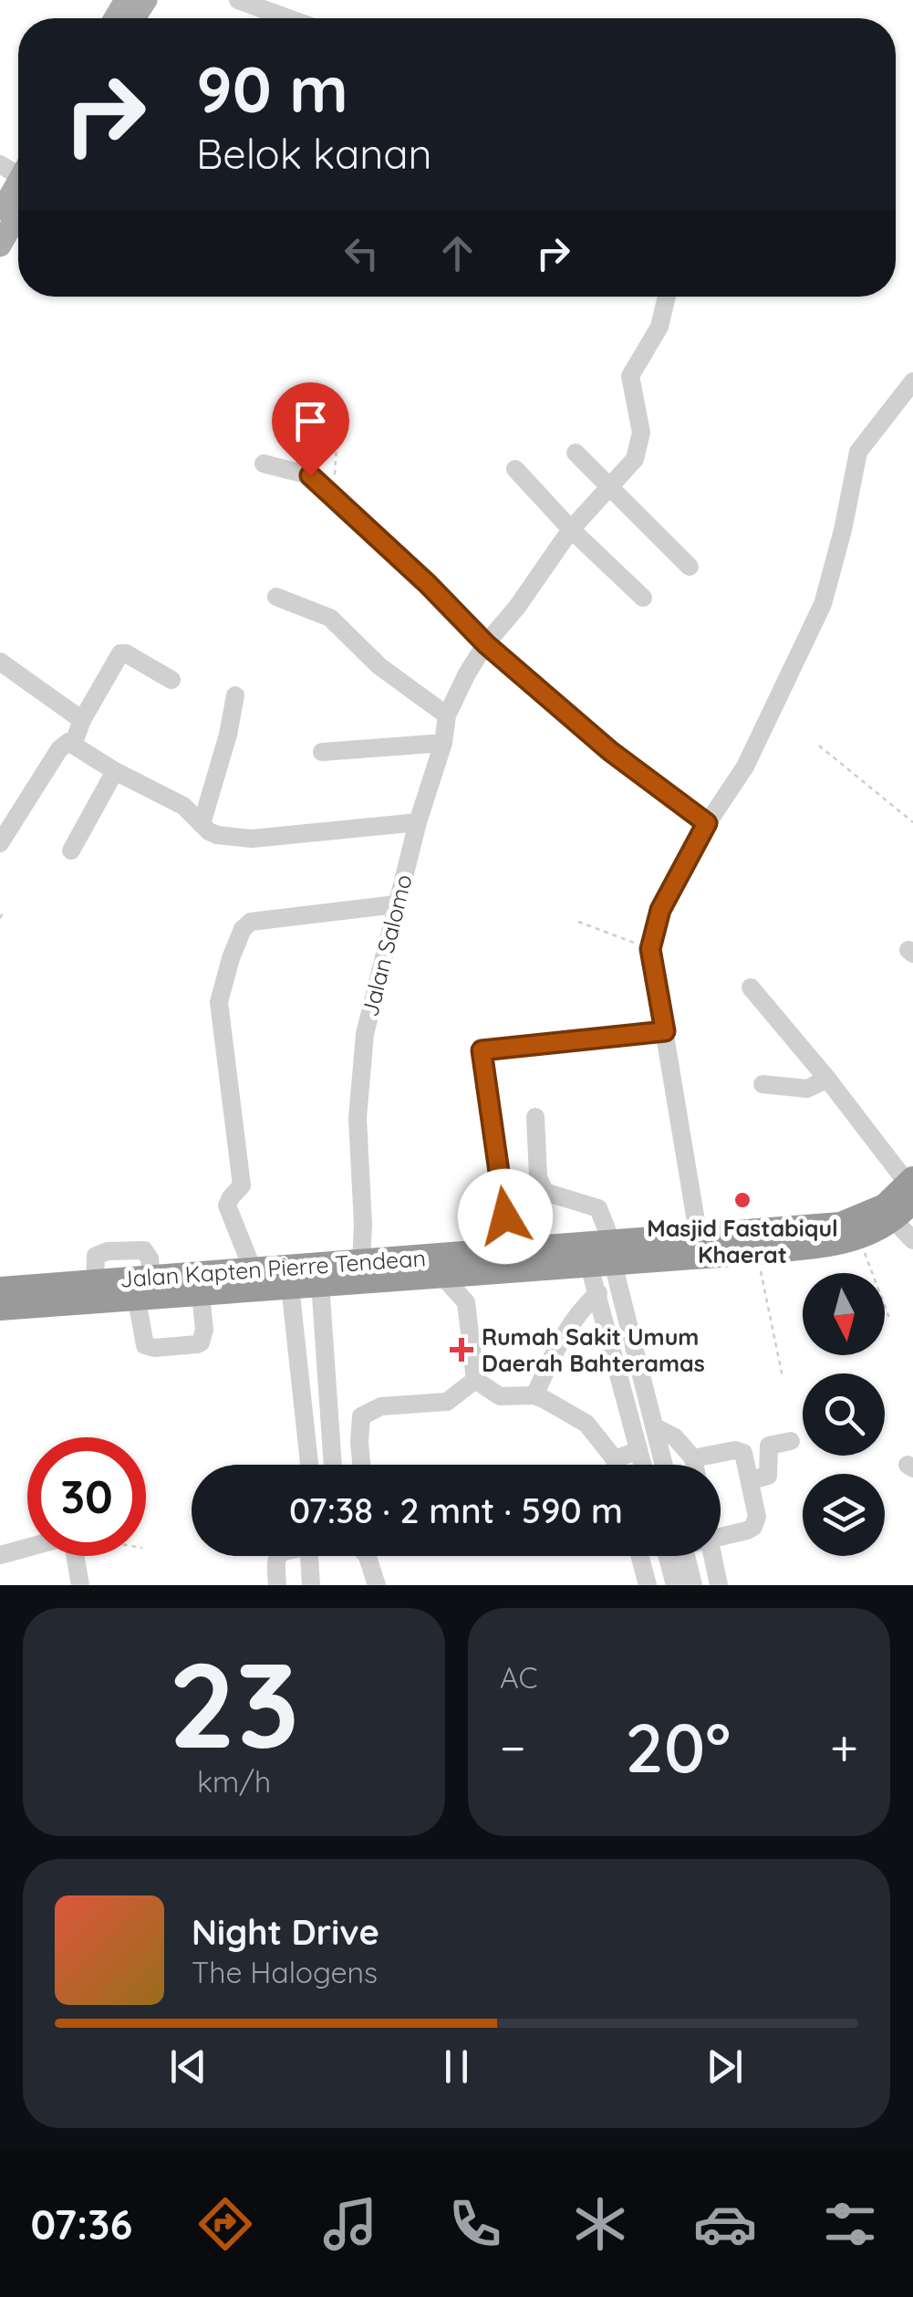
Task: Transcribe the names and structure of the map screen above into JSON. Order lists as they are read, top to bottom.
{
  "streets": {
    "highway": ["Jalan Kapten Pierre Tendean"],
    "street": ["Jalan Salomo"]
  },
  "crossings": [
    ["Jalan Salomo", "Jalan Kapten Pierre Tendean"]
  ],
  "places": {
    "other": ["Masjid Fastabiqul Khaerat"],
    "health": ["Rumah Sakit Umum Daerah Bahteramas"]
  },
  "north": "bottom",
  "page": {
    "turn": ["90 m", "Belok kanan"],
    "limit": "30",
    "trip": "07:38 · 2 mnt · 590 m",
    "tile": [
      ["23", "km/h"],
      "AC"
    ],
    "heat": ["−", "20°", "+"],
    "song": ["Night Drive", "The Halogens"],
    "tabs": "07:36"
  }
}
